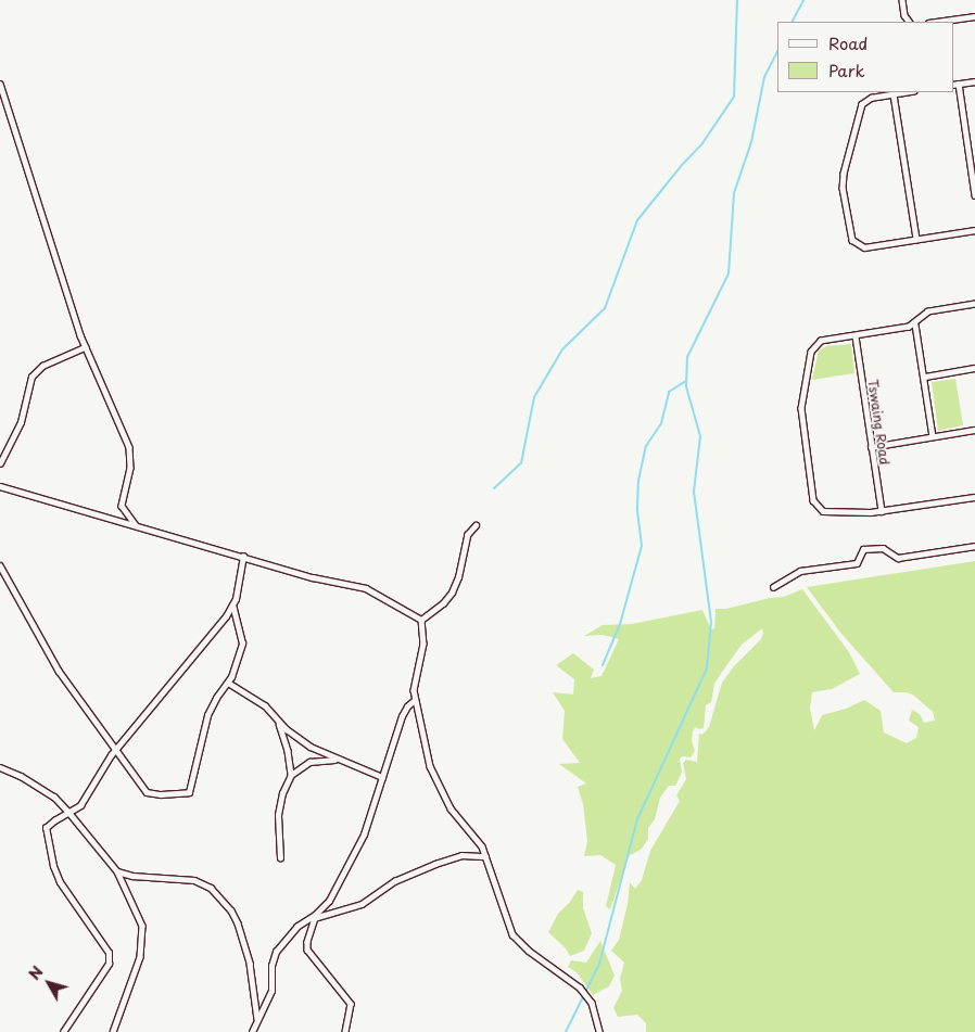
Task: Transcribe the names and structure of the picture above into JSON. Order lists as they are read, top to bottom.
{
  "streets": {
    "street": ["Tswaing Road"]
  },
  "legend": ["Road", "Park"],
  "north": "top left"
}
